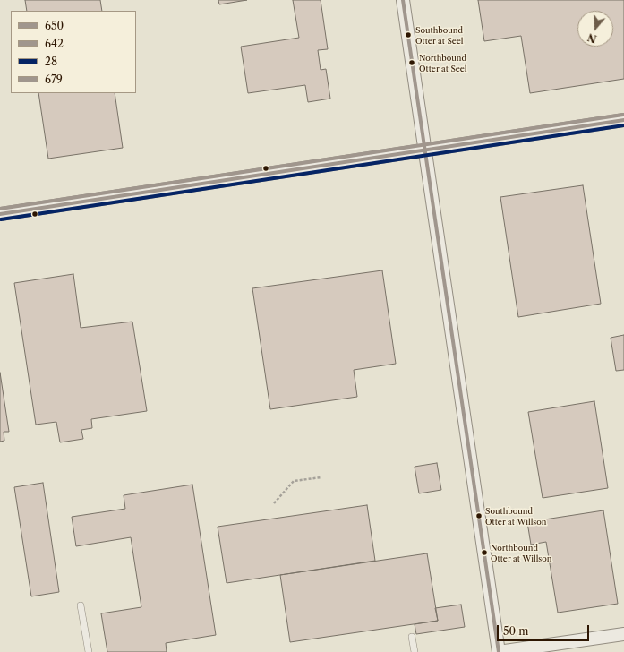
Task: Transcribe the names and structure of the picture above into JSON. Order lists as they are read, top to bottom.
{
  "places": [
    "Southbound Otter at Seel",
    "Northbound Otter at Seel",
    "Southbound Otter at Willson",
    "Northbound Otter at Willson"
  ],
  "lines": [
    "transit line 650",
    "transit line 679",
    "transit line 642",
    "transit line 28"
  ],
  "legend": [
    "650",
    "642",
    "28",
    "679"
  ],
  "scale_bar": "50 m",
  "north": "bottom"
}
